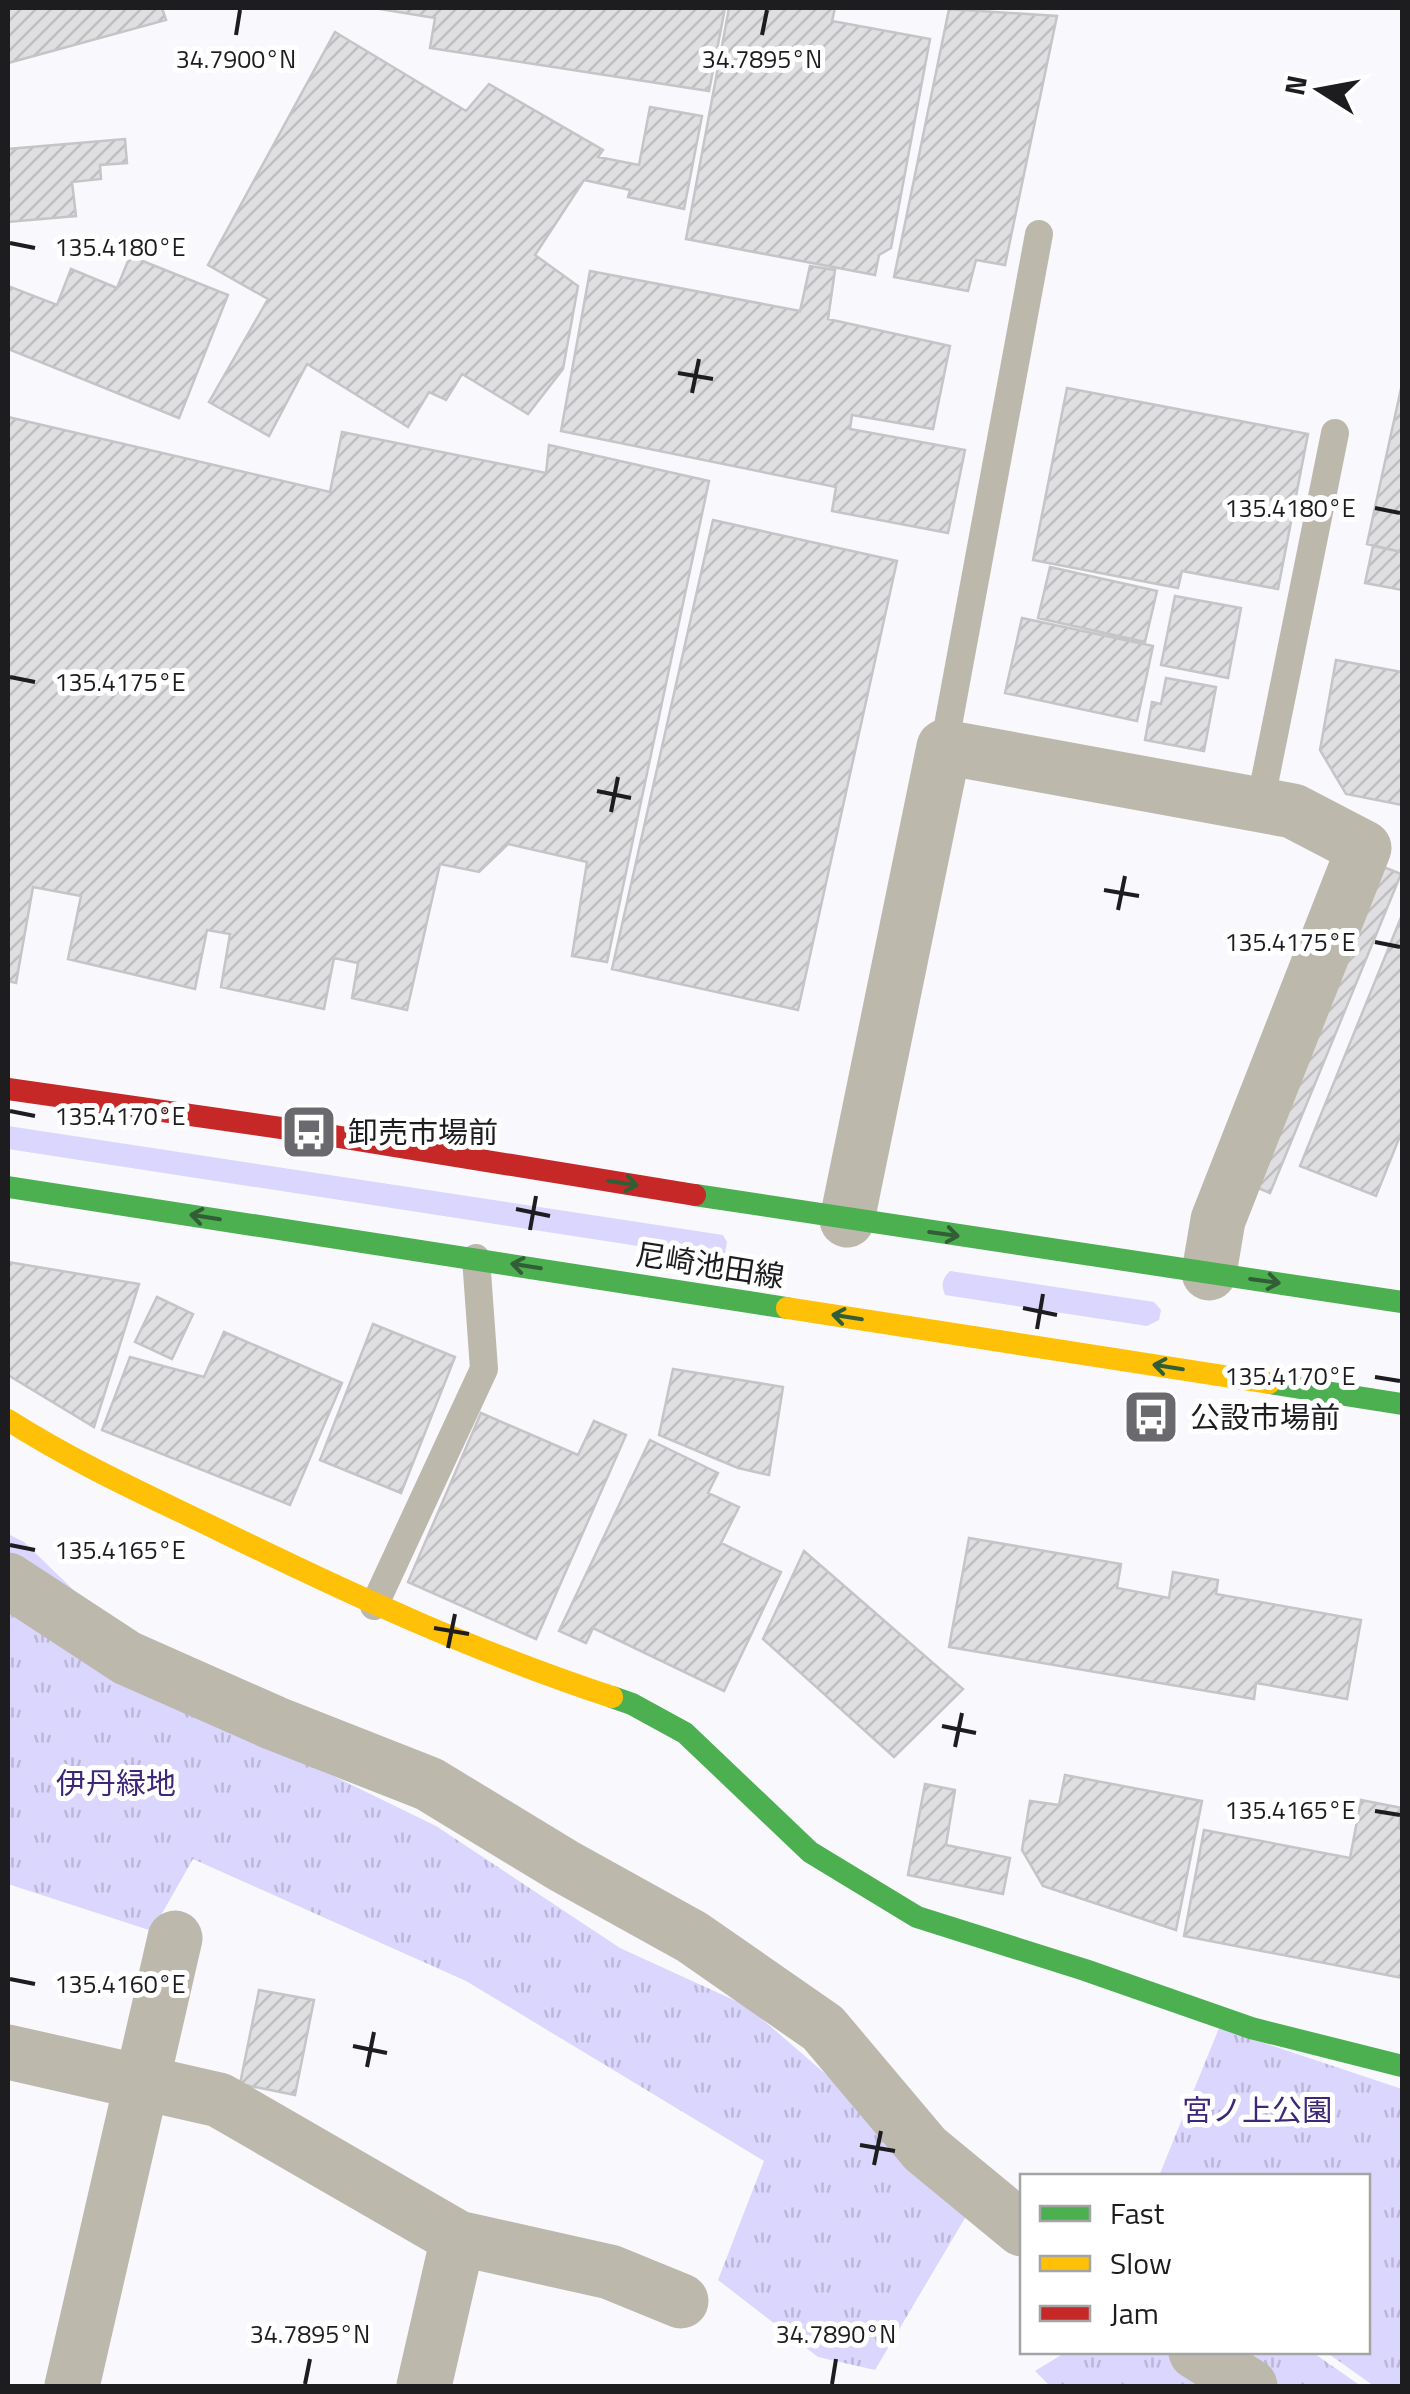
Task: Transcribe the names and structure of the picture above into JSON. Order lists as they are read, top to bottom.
{
  "streets": {
    "main road": ["尼崎池田線"]
  },
  "parks": ["伊丹緑地", "宮ノ上公園"],
  "places": {
    "bus stop": ["卸売市場前", "公設市場前"]
  },
  "legend": ["Fast", "Slow", "Jam"],
  "north": "left",
  "coordinates": [
    "34.7900°N",
    "34.7895°N",
    "135.4180°E",
    "135.4175°E",
    "135.4170°E",
    "135.4165°E",
    "135.4160°E",
    "34.7890°N"
  ]
}
